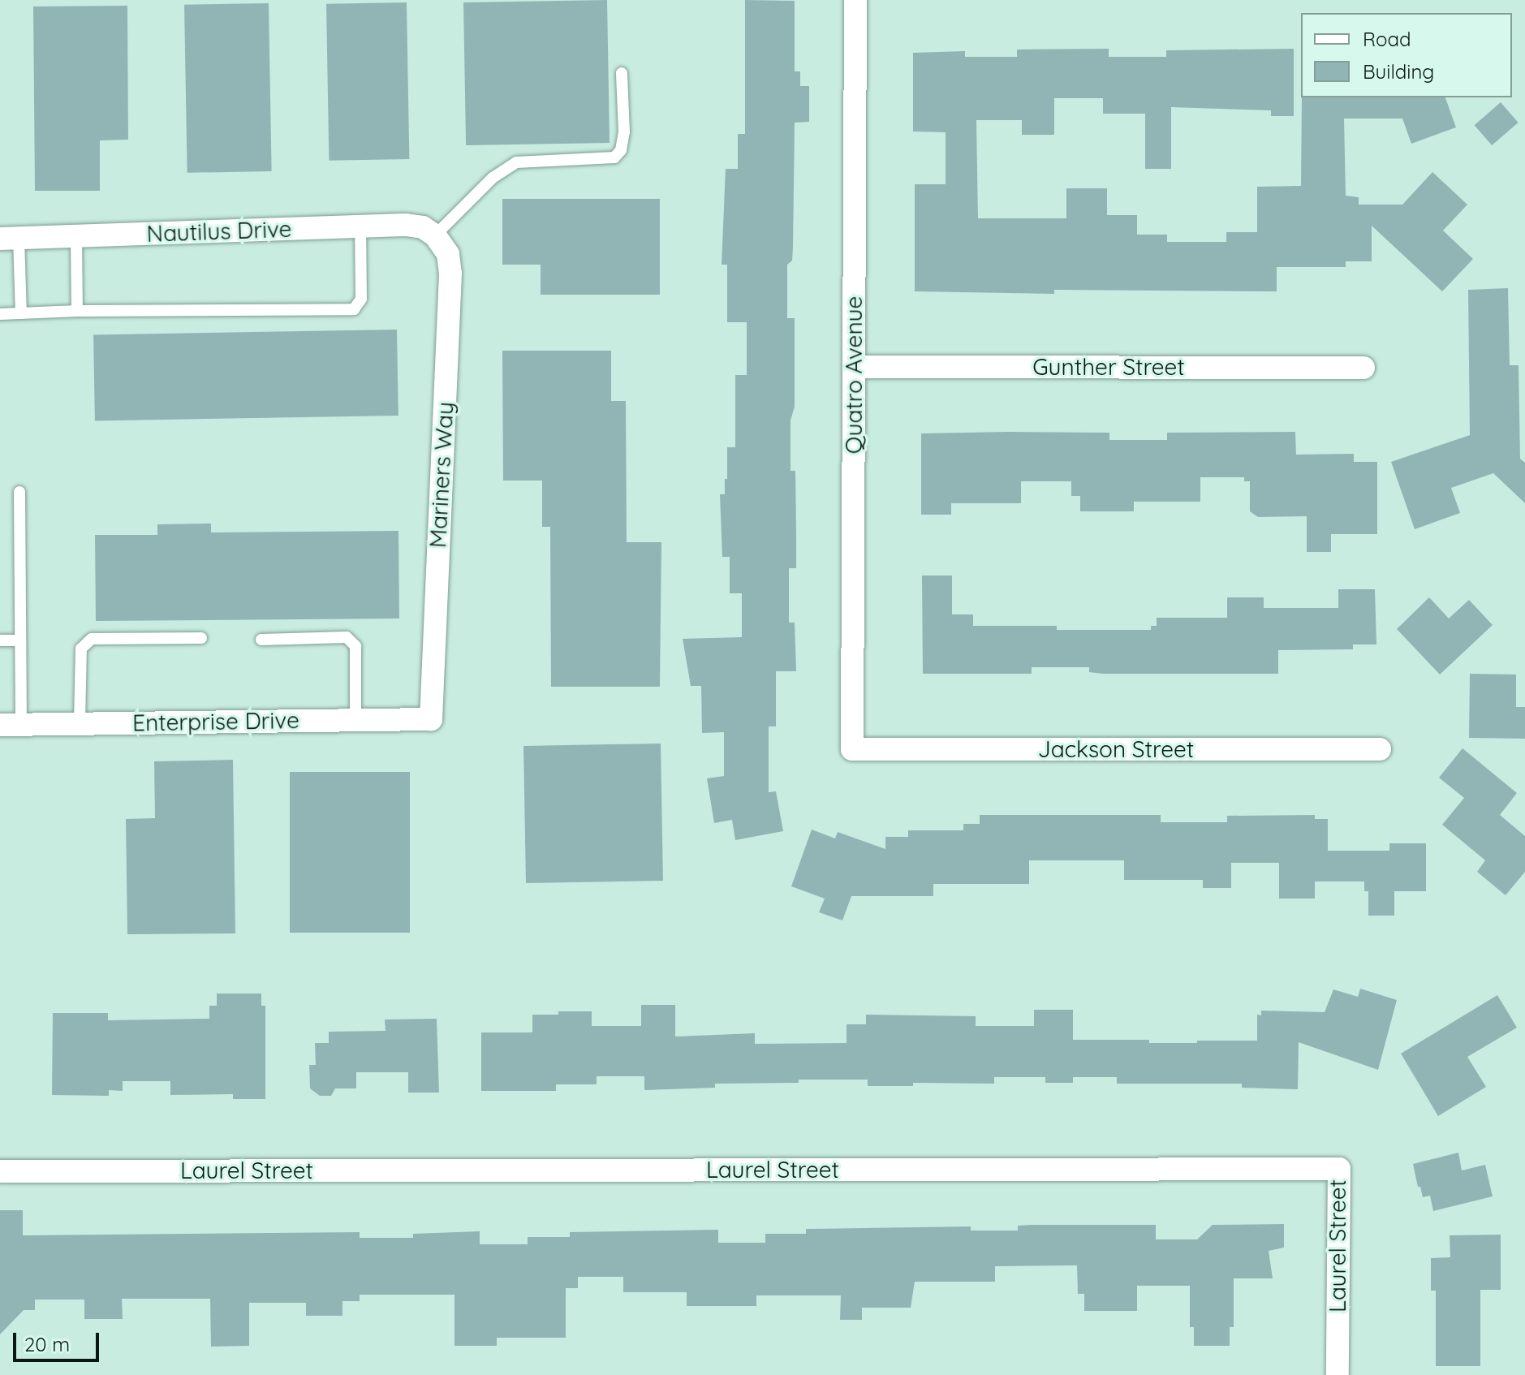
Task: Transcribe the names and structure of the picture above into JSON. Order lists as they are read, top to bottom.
{
  "streets": {
    "street": [
      "Nautilus Drive",
      "Gunther Street",
      "Quatro Avenue",
      "Mariners Way",
      "Enterprise Drive",
      "Jackson Street",
      "Laurel Street"
    ]
  },
  "crossings": [
    ["Nautilus Drive", "Mariners Way"],
    ["Gunther Street", "Quatro Avenue"],
    ["Quatro Avenue", "Jackson Street"],
    ["Mariners Way", "Enterprise Drive"]
  ],
  "legend": ["Road", "Building"],
  "scale_bar": "20 m"
}
